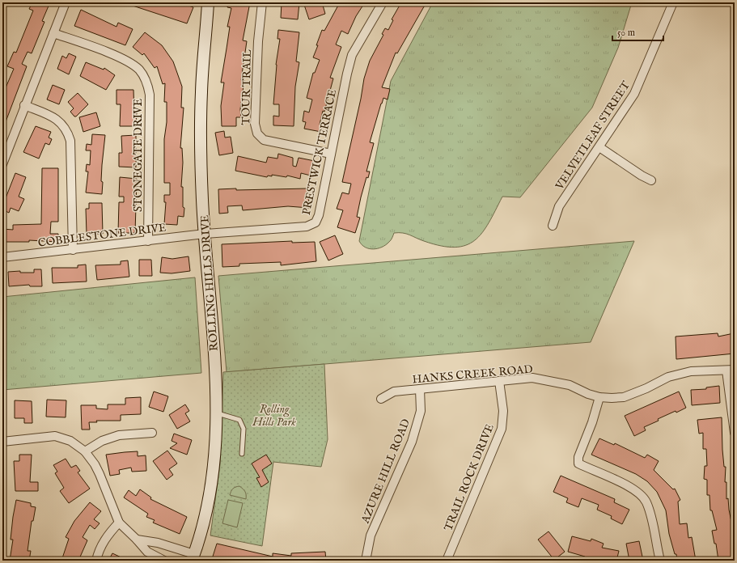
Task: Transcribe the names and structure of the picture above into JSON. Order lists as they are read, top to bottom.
{
  "streets": {
    "street": [
      "TOUR TRAIL",
      "VELVETLEAF STREET",
      "PRESTWICK TERRACE",
      "STONEGATE DRIVE",
      "COBBLESTONE DRIVE",
      "ROLLING HILLS DRIVE",
      "HANKS CREEK ROAD",
      "AZURE HILL ROAD",
      "TRAIL ROCK DRIVE"
    ]
  },
  "crossings": [
    ["TOUR TRAIL", "PRESTWICK TERRACE"],
    ["PRESTWICK TERRACE", "COBBLESTONE DRIVE"],
    ["PRESTWICK TERRACE", "ROLLING HILLS DRIVE"],
    ["STONEGATE DRIVE", "COBBLESTONE DRIVE"],
    ["COBBLESTONE DRIVE", "ROLLING HILLS DRIVE"],
    ["HANKS CREEK ROAD", "AZURE HILL ROAD"],
    ["HANKS CREEK ROAD", "TRAIL ROCK DRIVE"]
  ],
  "parks": ["Rolling Hills Park"],
  "scale_bar": "50 m"
}
